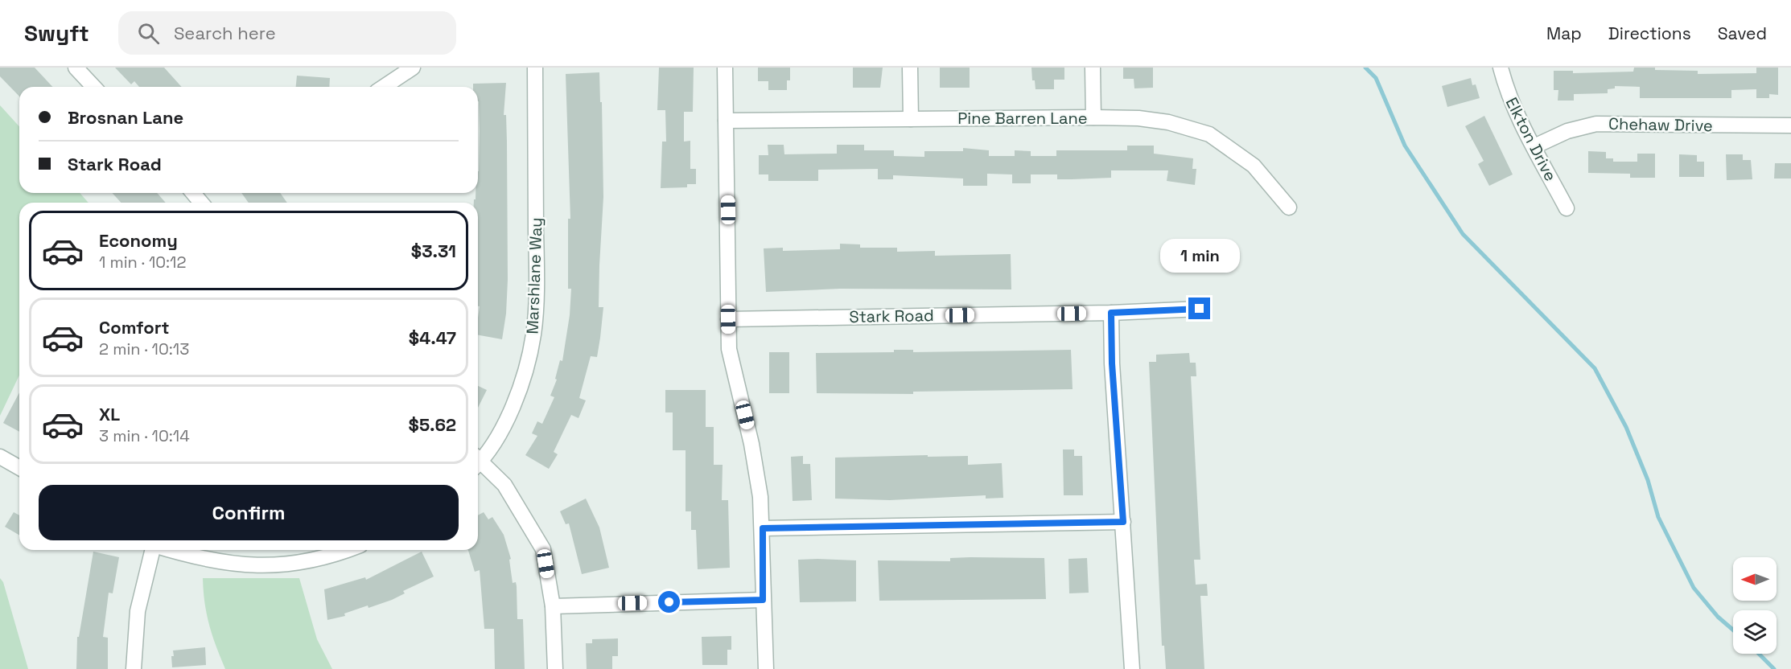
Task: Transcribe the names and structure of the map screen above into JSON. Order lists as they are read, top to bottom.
{
  "streets": {
    "street": [
      "Pine Barren Lane",
      "Chehaw Drive",
      "Elkton Drive",
      "Marshlane Way",
      "Stark Road"
    ]
  },
  "crossings": [
    ["Chehaw Drive", "Elkton Drive"]
  ],
  "north": "left",
  "page": {
    "header": "Swyft",
    "search": "Search here",
    "nav": ["Map", "Directions", "Saved"],
    "banner": ["Brosnan Lane", "Stark Road"],
    "list": [
      {
        "name": "Economy",
        "note": "1 min · 10:12",
        "value": "$3.31"
      },
      {
        "name": "Comfort",
        "note": "2 min · 10:13",
        "value": "$4.47"
      },
      {
        "name": "XL",
        "note": "3 min · 10:14",
        "value": "$5.62"
      }
    ],
    "bubble": "1 min",
    "buttons": "Confirm"
  }
}
